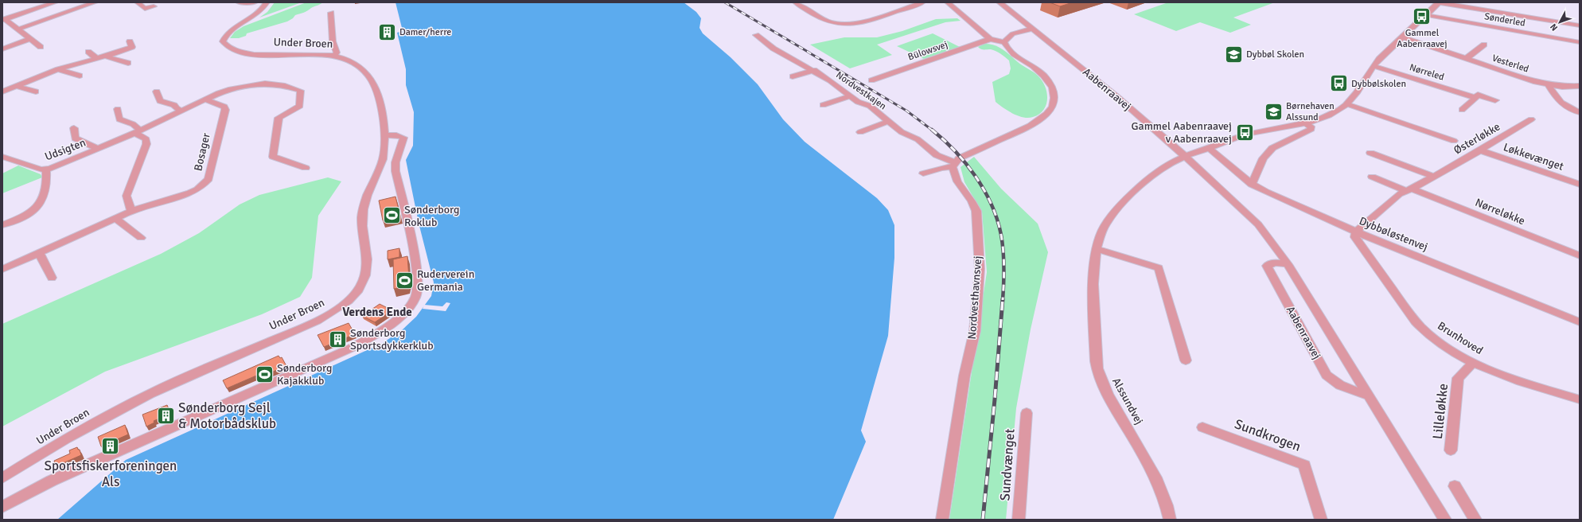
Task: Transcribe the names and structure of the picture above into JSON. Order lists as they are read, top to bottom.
{
  "streets": {
    "street": [
      "Sønderled",
      "Under Broen",
      "Bülowsvej",
      "Vesterled",
      "Nørreled",
      "Aabenraavej",
      "Nordvestkajen",
      "Østerløkke",
      "Udsigten",
      "Bosager",
      "Løkkevænget",
      "Nørreløkke",
      "Dybbøløstenvej",
      "Nordvesthavnsvej",
      "Brunhoved",
      "Alssundvej",
      "Lilleløkke",
      "Sundkrogen",
      "Sundvænget"
    ]
  },
  "crossings": [
    ["Aabenraavej", "Alssundvej"],
    ["Nordvestkajen", "Nordvesthavnsvej"],
    ["Østerløkke", "Løkkevænget"],
    ["Østerløkke", "Nørreløkke"],
    ["Østerløkke", "Dybbøløstenvej"],
    ["Østerløkke", "Brunhoved"],
    ["Udsigten", "Bosager"],
    ["Dybbøløstenvej", "Brunhoved"],
    ["Brunhoved", "Lilleløkke"]
  ],
  "districts": ["Verdens Ende"],
  "places": {
    "bus stop": ["Gammel Aabenraavej", "Dybbølskolen", "Gammel Aabenraavej v Aabenraavej"],
    "building": [
      "Damer/herre",
      "Sønderborg Sportsdykkerklub",
      "Sønderborg Sejl & Motorbådsklub",
      "Sportsfiskerforeningen Als"
    ],
    "school or university": ["Dybbøl Skolen", "Børnehaven Alssund"],
    "sports": ["Sønderborg Roklub", "Ruderverein Germania", "Sønderborg Kajakklub"]
  },
  "north": "bottom left"
}
